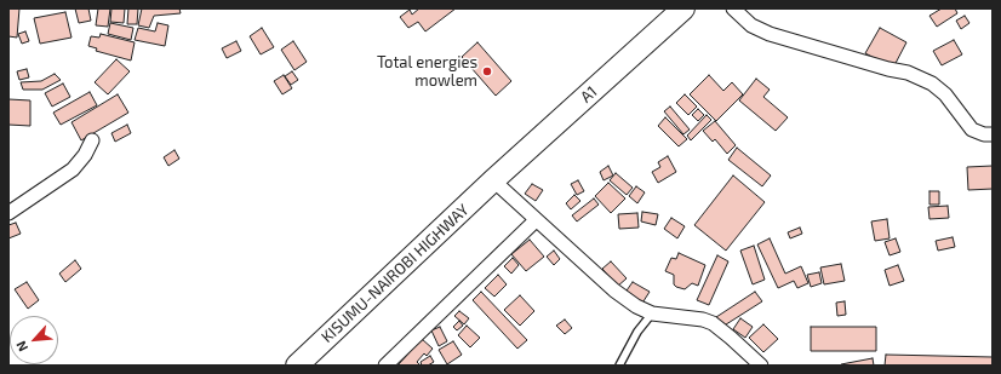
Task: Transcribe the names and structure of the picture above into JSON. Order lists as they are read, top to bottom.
{
  "streets": {
    "highway": ["A1", "KISUMU-NAIROBI HIGHWAY"]
  },
  "crossings": [
    ["A1", "KISUMU-NAIROBI HIGHWAY"]
  ],
  "places": ["Total energies mowlem"],
  "north": "bottom left"
}
